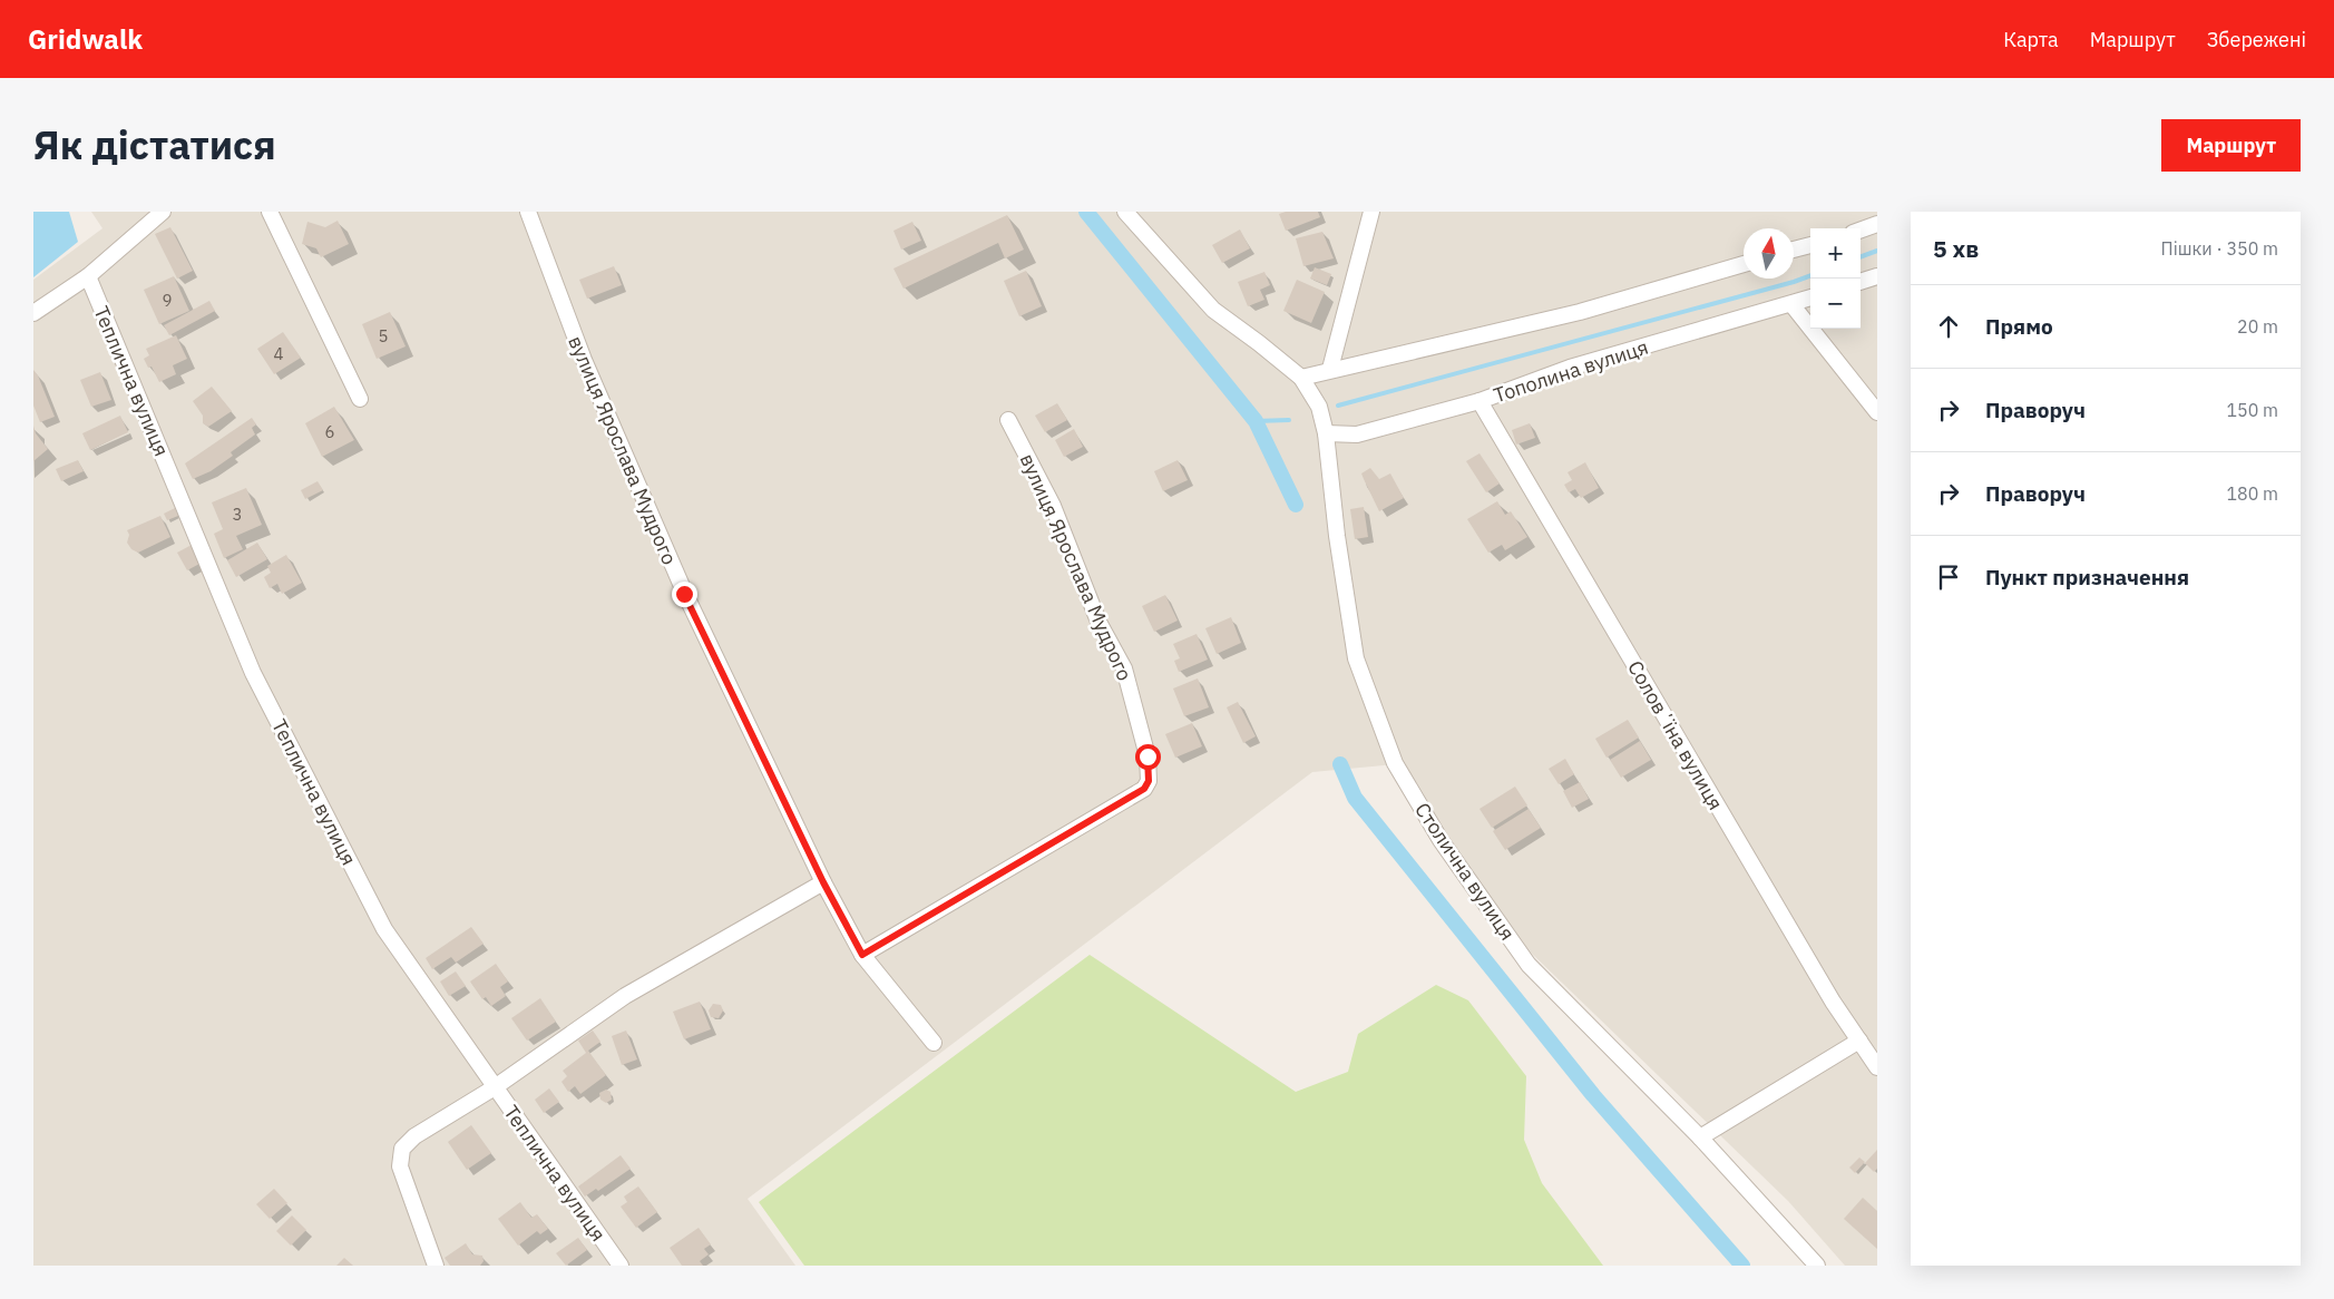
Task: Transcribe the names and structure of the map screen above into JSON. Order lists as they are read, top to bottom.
{
  "streets": {
    "street": [
      "Тополина вулиця",
      "Теплична вулиця",
      "вулиця Ярослава Мудрого",
      "Соловʼїна вулиця",
      "Столична вулиця"
    ]
  },
  "crossings": [
    ["Тополина вулиця", "Соловʼїна вулиця"],
    ["Тополина вулиця", "Столична вулиця"]
  ],
  "house_numbers": [
    "9",
    "5",
    "4",
    "6",
    "3"
  ],
  "north": "top",
  "page": {
    "header": "Gridwalk",
    "nav": ["Карта", "Маршрут", "Збережені"],
    "title": "Як дістатися",
    "buttons": "Маршрут",
    "heading": ["5 хв", "Пішки · 350 m"],
    "map_buttons": ["+", "−"],
    "list": [
      ["Прямо", "20 m"],
      ["Праворуч", "150 m"],
      ["Праворуч", "180 m"],
      "Пункт призначення"
    ]
  }
}
